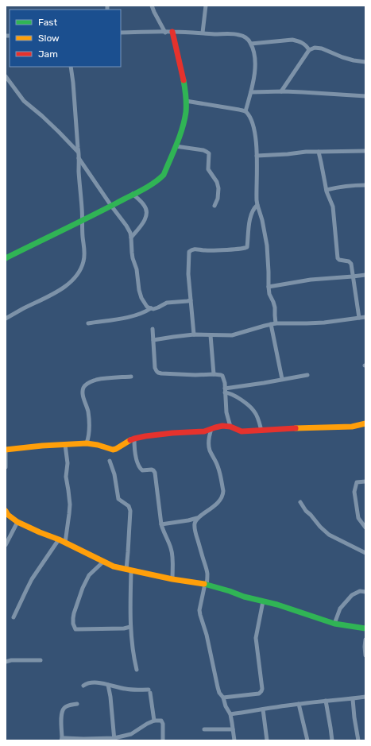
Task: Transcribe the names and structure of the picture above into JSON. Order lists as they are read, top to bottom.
{
  "legend": ["Fast", "Slow", "Jam"]
}
